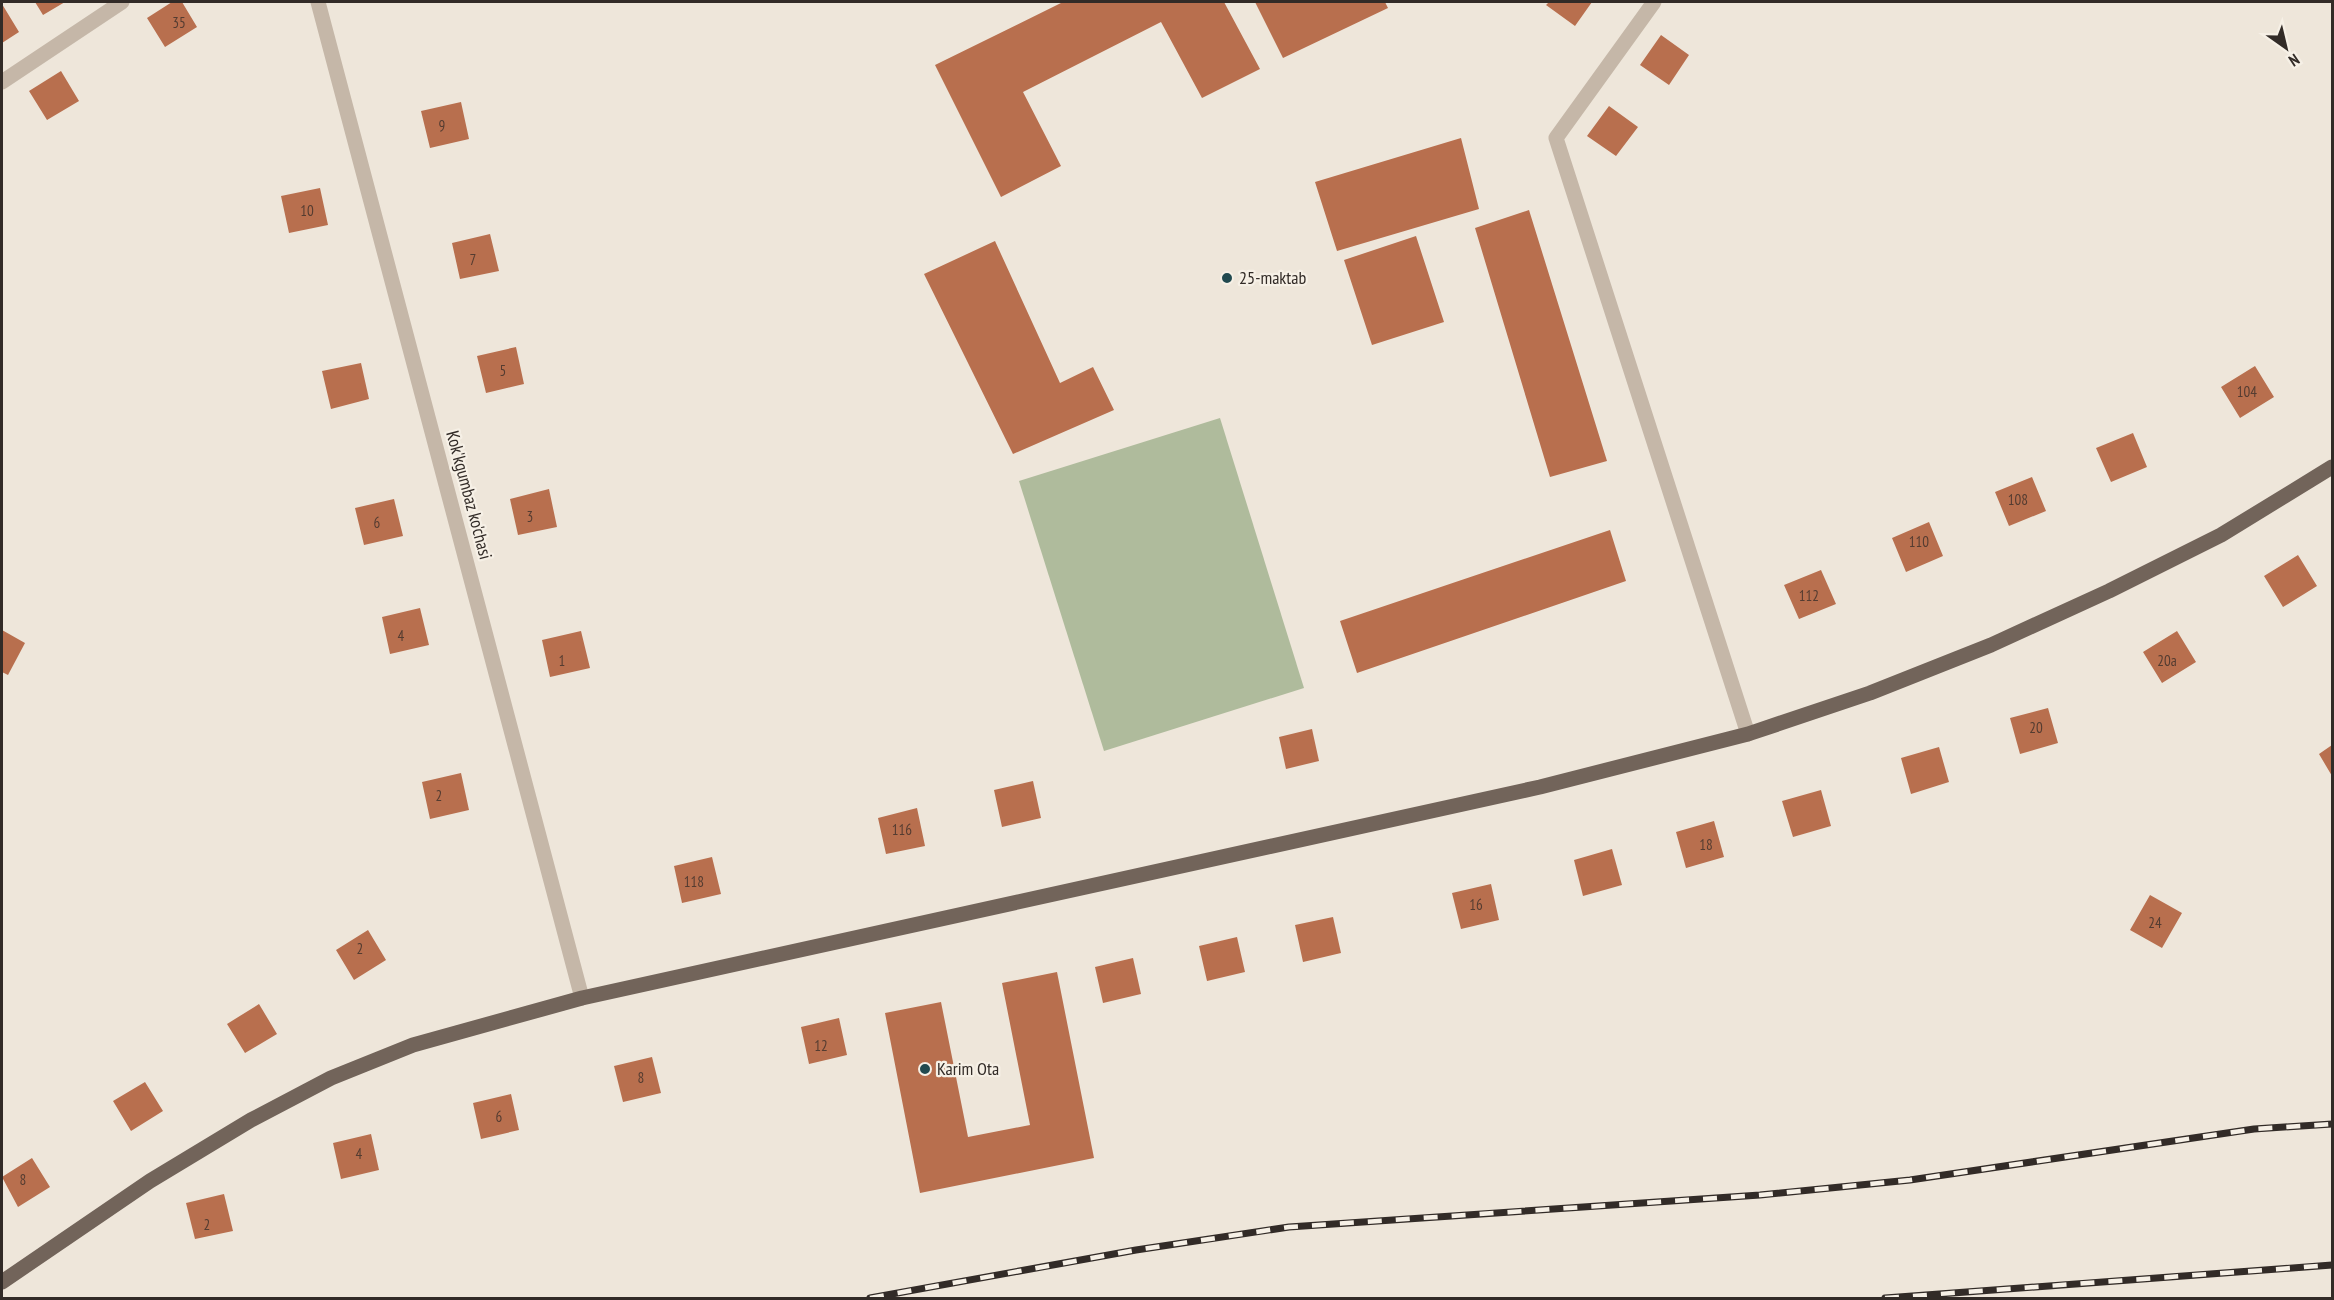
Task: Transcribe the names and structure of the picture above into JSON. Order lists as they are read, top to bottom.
{
  "streets": {
    "street": ["Kok'kgumbaz ko'chasi"]
  },
  "places": ["25-maktab", "Karim Ota"],
  "house_numbers": [
    "35",
    "9",
    "10",
    "7",
    "5",
    "104",
    "108",
    "3",
    "6",
    "110",
    "112",
    "4",
    "1",
    "20a",
    "20",
    "2",
    "116",
    "18",
    "118",
    "16",
    "24",
    "2",
    "12",
    "8",
    "6",
    "4",
    "8",
    "2"
  ],
  "north": "bottom right"
}
